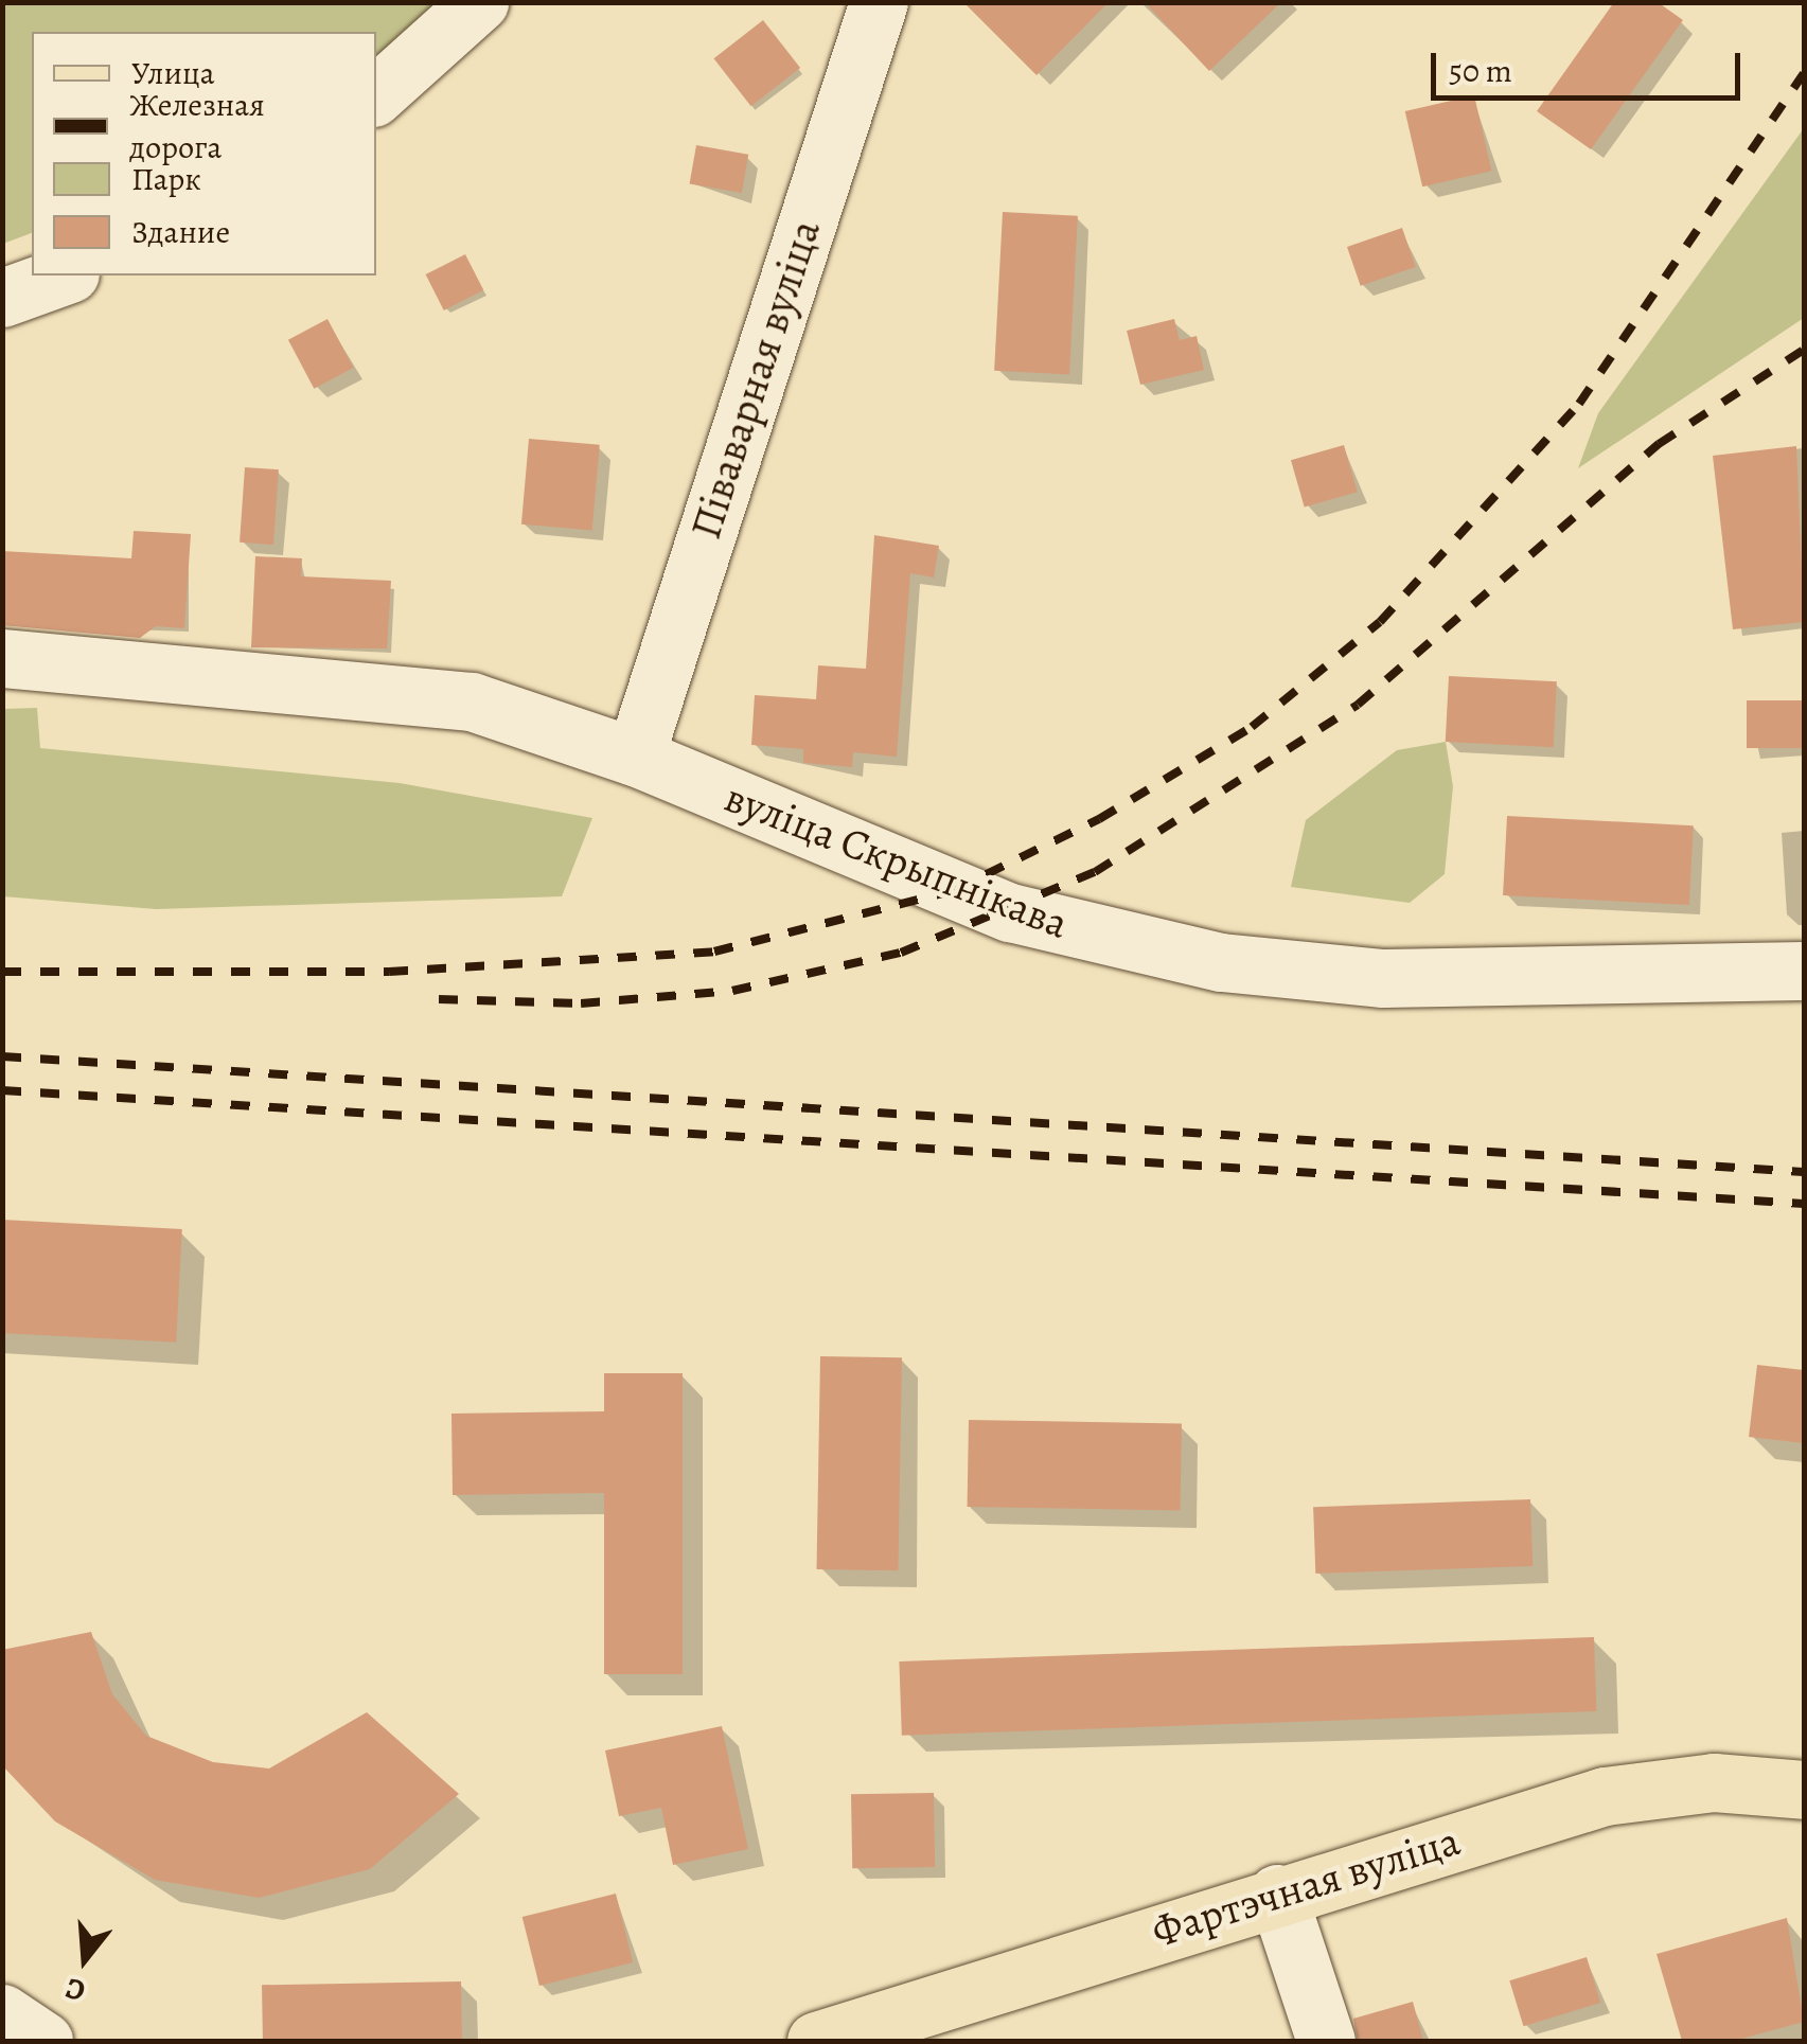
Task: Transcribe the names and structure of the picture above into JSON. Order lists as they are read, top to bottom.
{
  "streets": {
    "main road": ["Фартэчная вуліца"],
    "street": ["Піваварная вуліца", "вуліца Скрыпнікава"]
  },
  "crossings": [
    ["Піваварная вуліца", "вуліца Скрыпнікава"]
  ],
  "legend": [
    "Улица",
    "Железная дорога",
    "Парк",
    "Здание"
  ],
  "scale_bar": "50 m",
  "north": "bottom"
}
